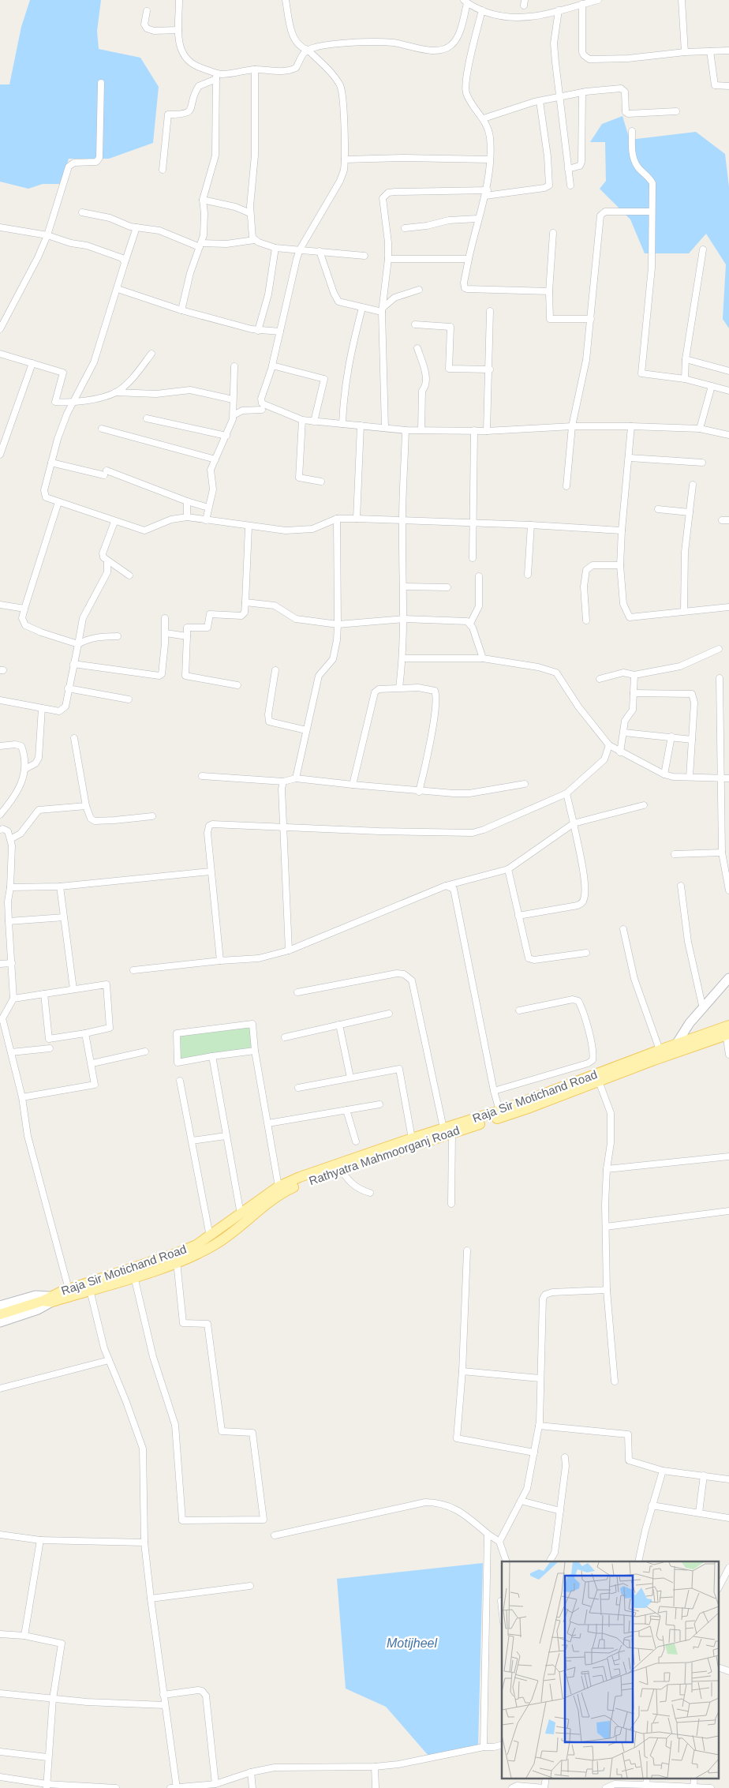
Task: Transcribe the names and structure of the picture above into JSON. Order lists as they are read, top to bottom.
{
  "streets": {
    "main road": ["Raja Sir Motichand Road", "Rathyatra Mahmoorganj Road"]
  },
  "crossings": [
    ["Raja Sir Motichand Road", "Rathyatra Mahmoorganj Road"]
  ],
  "water": ["Motijheel"]
}
